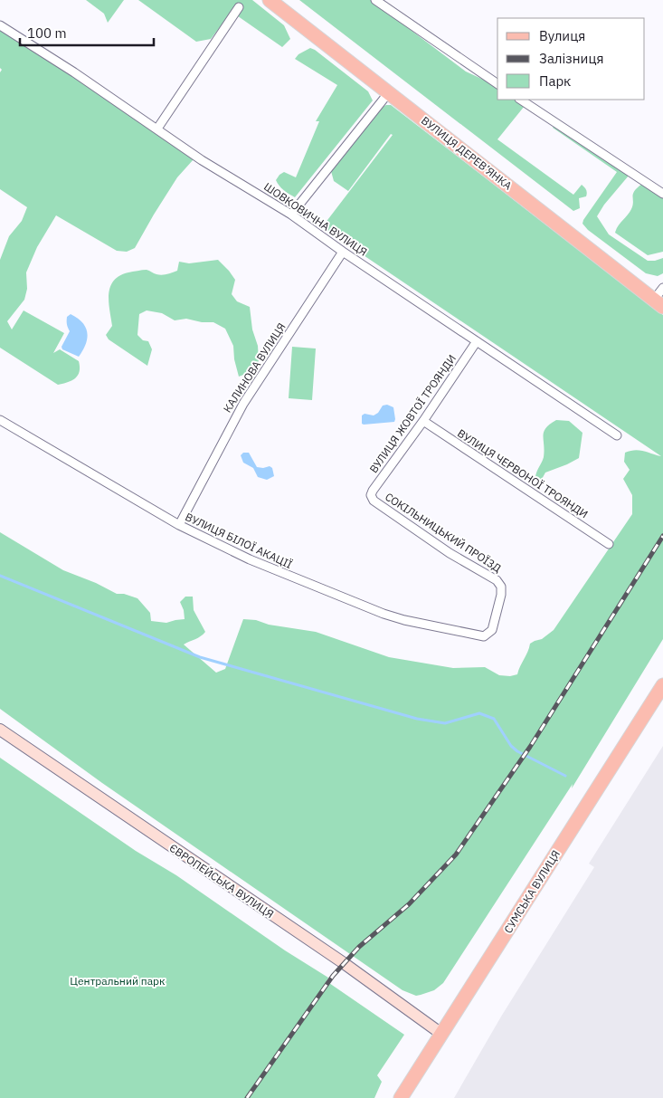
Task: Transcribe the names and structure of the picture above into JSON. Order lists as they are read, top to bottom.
{
  "streets": {
    "main road": ["ВУЛИЦЯ ДЕРЕВ’ЯНКА", "ЄВРОПЕЙСЬКА ВУЛИЦЯ", "СУМСЬКА ВУЛИЦЯ"],
    "street": [
      "ШОВКОВИЧНА ВУЛИЦЯ",
      "КАЛИНОВА ВУЛИЦЯ",
      "ВУЛИЦЯ ЖОВТОЇ ТРОЯНДИ",
      "ВУЛИЦЯ ЧЕРВОНОЇ ТРОЯНДИ",
      "СОКІЛЬНИЦЬКИЙ ПРОЇЗД",
      "ВУЛИЦЯ БІЛОЇ АКАЦІЇ"
    ]
  },
  "crossings": [
    ["ШОВКОВИЧНА ВУЛИЦЯ", "КАЛИНОВА ВУЛИЦЯ"],
    ["ШОВКОВИЧНА ВУЛИЦЯ", "ВУЛИЦЯ ЖОВТОЇ ТРОЯНДИ"],
    ["КАЛИНОВА ВУЛИЦЯ", "ВУЛИЦЯ БІЛОЇ АКАЦІЇ"],
    ["ВУЛИЦЯ ЖОВТОЇ ТРОЯНДИ", "ВУЛИЦЯ ЧЕРВОНОЇ ТРОЯНДИ"],
    ["ВУЛИЦЯ ЖОВТОЇ ТРОЯНДИ", "СОКІЛЬНИЦЬКИЙ ПРОЇЗД"],
    ["СОКІЛЬНИЦЬКИЙ ПРОЇЗД", "ВУЛИЦЯ БІЛОЇ АКАЦІЇ"],
    ["ЄВРОПЕЙСЬКА ВУЛИЦЯ", "СУМСЬКА ВУЛИЦЯ"]
  ],
  "parks": ["Центральний парк"],
  "legend": ["Вулиця", "Залізниця", "Парк"],
  "scale_bar": "100 m"
}
